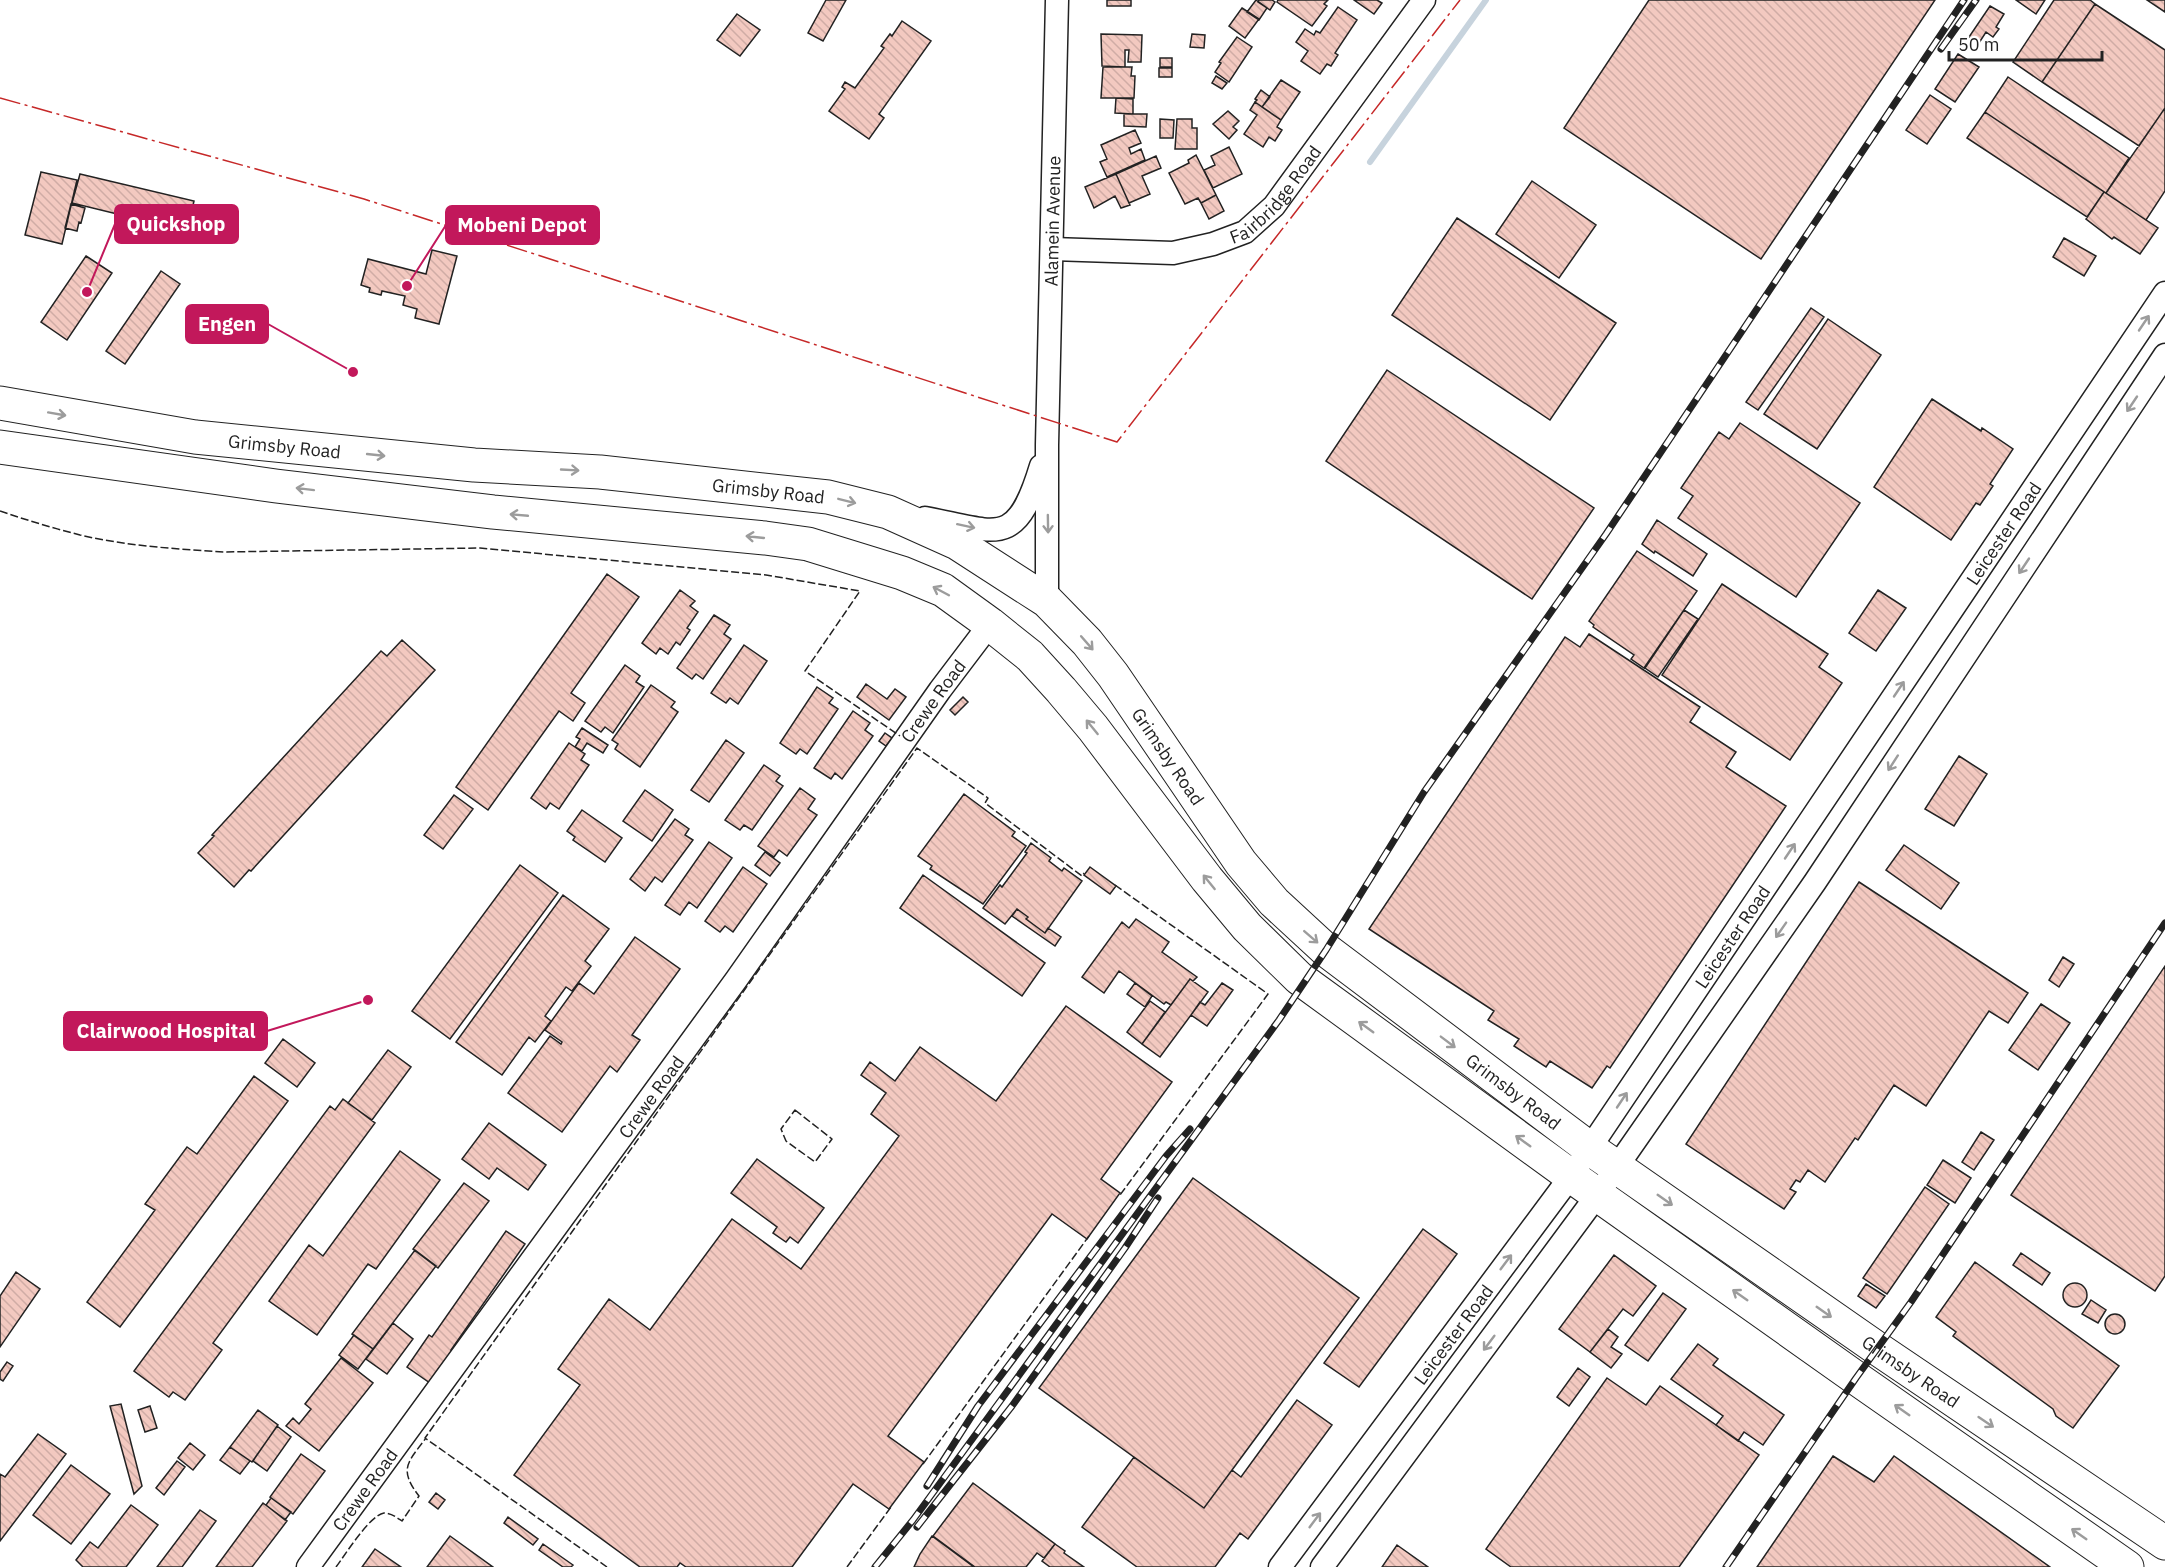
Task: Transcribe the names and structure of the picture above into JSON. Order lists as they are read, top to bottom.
{
  "streets": {
    "highway": ["Grimsby Road"],
    "street": [
      "Fairbridge Road",
      "Alamein Avenue",
      "Leicester Road",
      "Crewe Road"
    ]
  },
  "crossings": [
    ["Fairbridge Road", "Alamein Avenue"],
    ["Alamein Avenue", "Grimsby Road"],
    ["Grimsby Road", "Leicester Road"],
    ["Grimsby Road", "Crewe Road"]
  ],
  "places": [
    "Mobeni Depot",
    "Quickshop",
    "Engen",
    "Clairwood Hospital"
  ],
  "scale_bar": "50 m"
}
